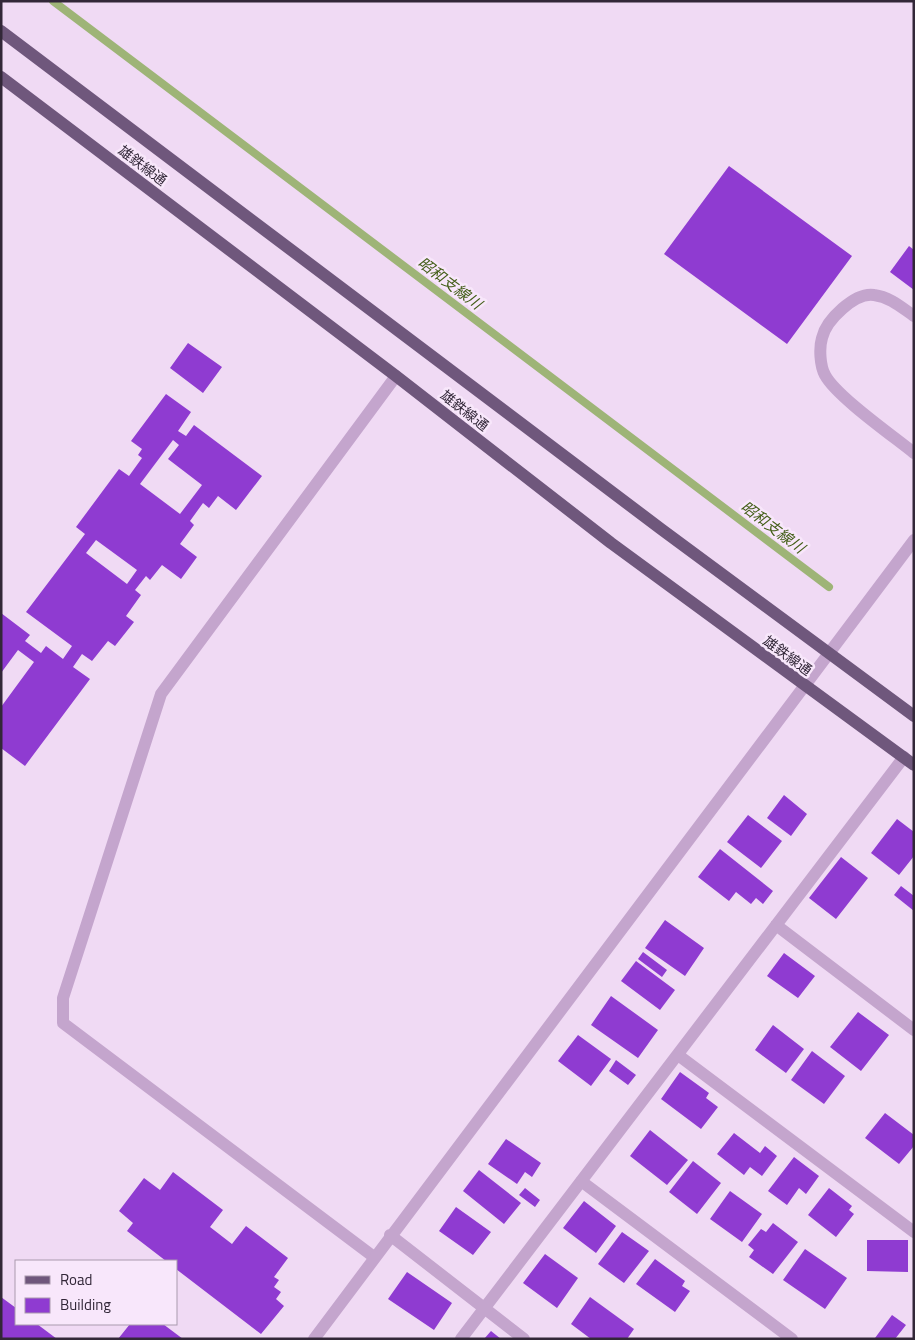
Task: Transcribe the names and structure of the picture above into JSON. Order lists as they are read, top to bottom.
{
  "streets": {
    "main road": ["雄鉄線通"]
  },
  "water": ["昭和支線川"],
  "legend": ["Road", "Building"]
}
